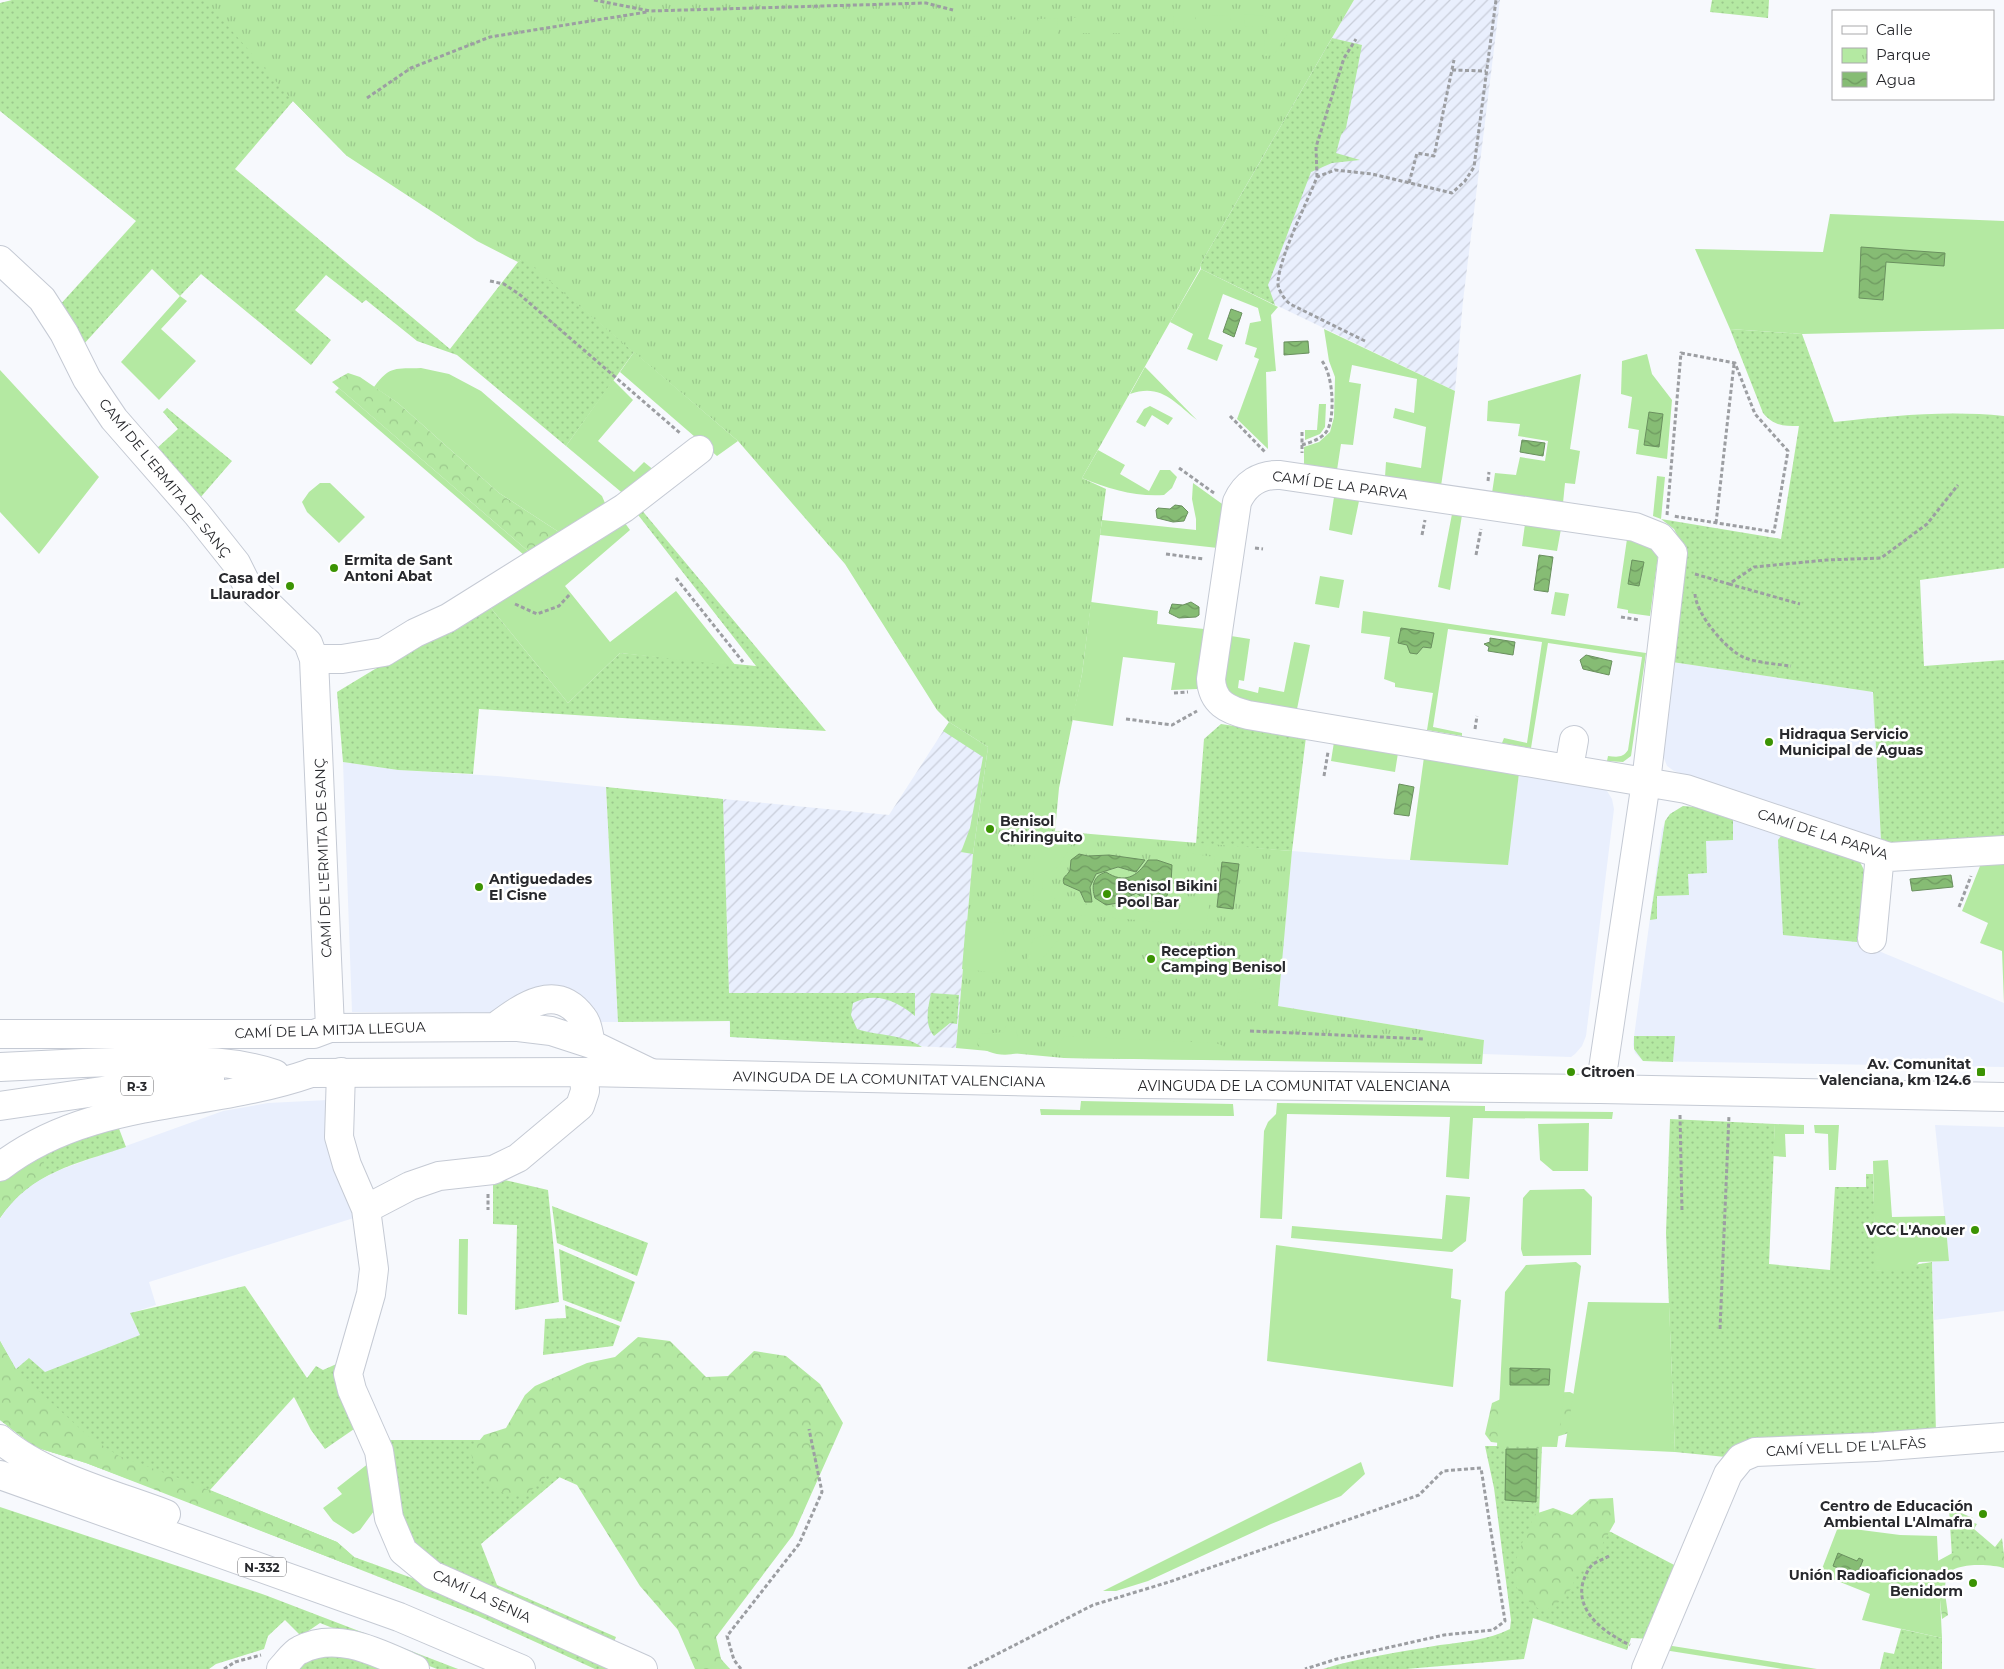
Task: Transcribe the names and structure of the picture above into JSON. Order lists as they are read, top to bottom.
{
  "streets": {
    "main road": [
      "CAMÍ DE L'ERMITA DE SANÇ",
      "CAMÍ DE LA PARVA",
      "CAMÍ DE LA MITJA LLEGUA",
      "AVINGUDA DE LA COMUNITAT VALENCIANA",
      "R-3",
      "CAMÍ VELL DE L'ALFÀS",
      "N-332",
      "CAMÍ LA SENIA"
    ]
  },
  "crossings": [
    ["CAMÍ DE L'ERMITA DE SANÇ", "CAMÍ DE LA MITJA LLEGUA"],
    ["CAMÍ DE LA PARVA", "AVINGUDA DE LA COMUNITAT VALENCIANA"],
    ["CAMÍ DE LA MITJA LLEGUA", "AVINGUDA DE LA COMUNITAT VALENCIANA"],
    ["AVINGUDA DE LA COMUNITAT VALENCIANA", "R-3"],
    ["AVINGUDA DE LA COMUNITAT VALENCIANA", "CAMÍ LA SENIA"]
  ],
  "places": {
    "other": [
      "Ermita de Sant Antoni Abat",
      "Casa del Llaurador",
      "Hidraqua Servicio Municipal de Aguas",
      "Benisol Chiringuito",
      "Antiguedades El Cisne",
      "Benisol Bikini Pool Bar",
      "Reception Camping Benisol",
      "Citroen",
      "VCC L'Anouer",
      "Centro de Educación Ambiental L'Almafra",
      "Unión Radioaficionados Benidorm"
    ],
    "transit": ["Av. Comunitat Valenciana, km 124.6"]
  },
  "legend": ["Calle", "Parque", "Agua"]
}
